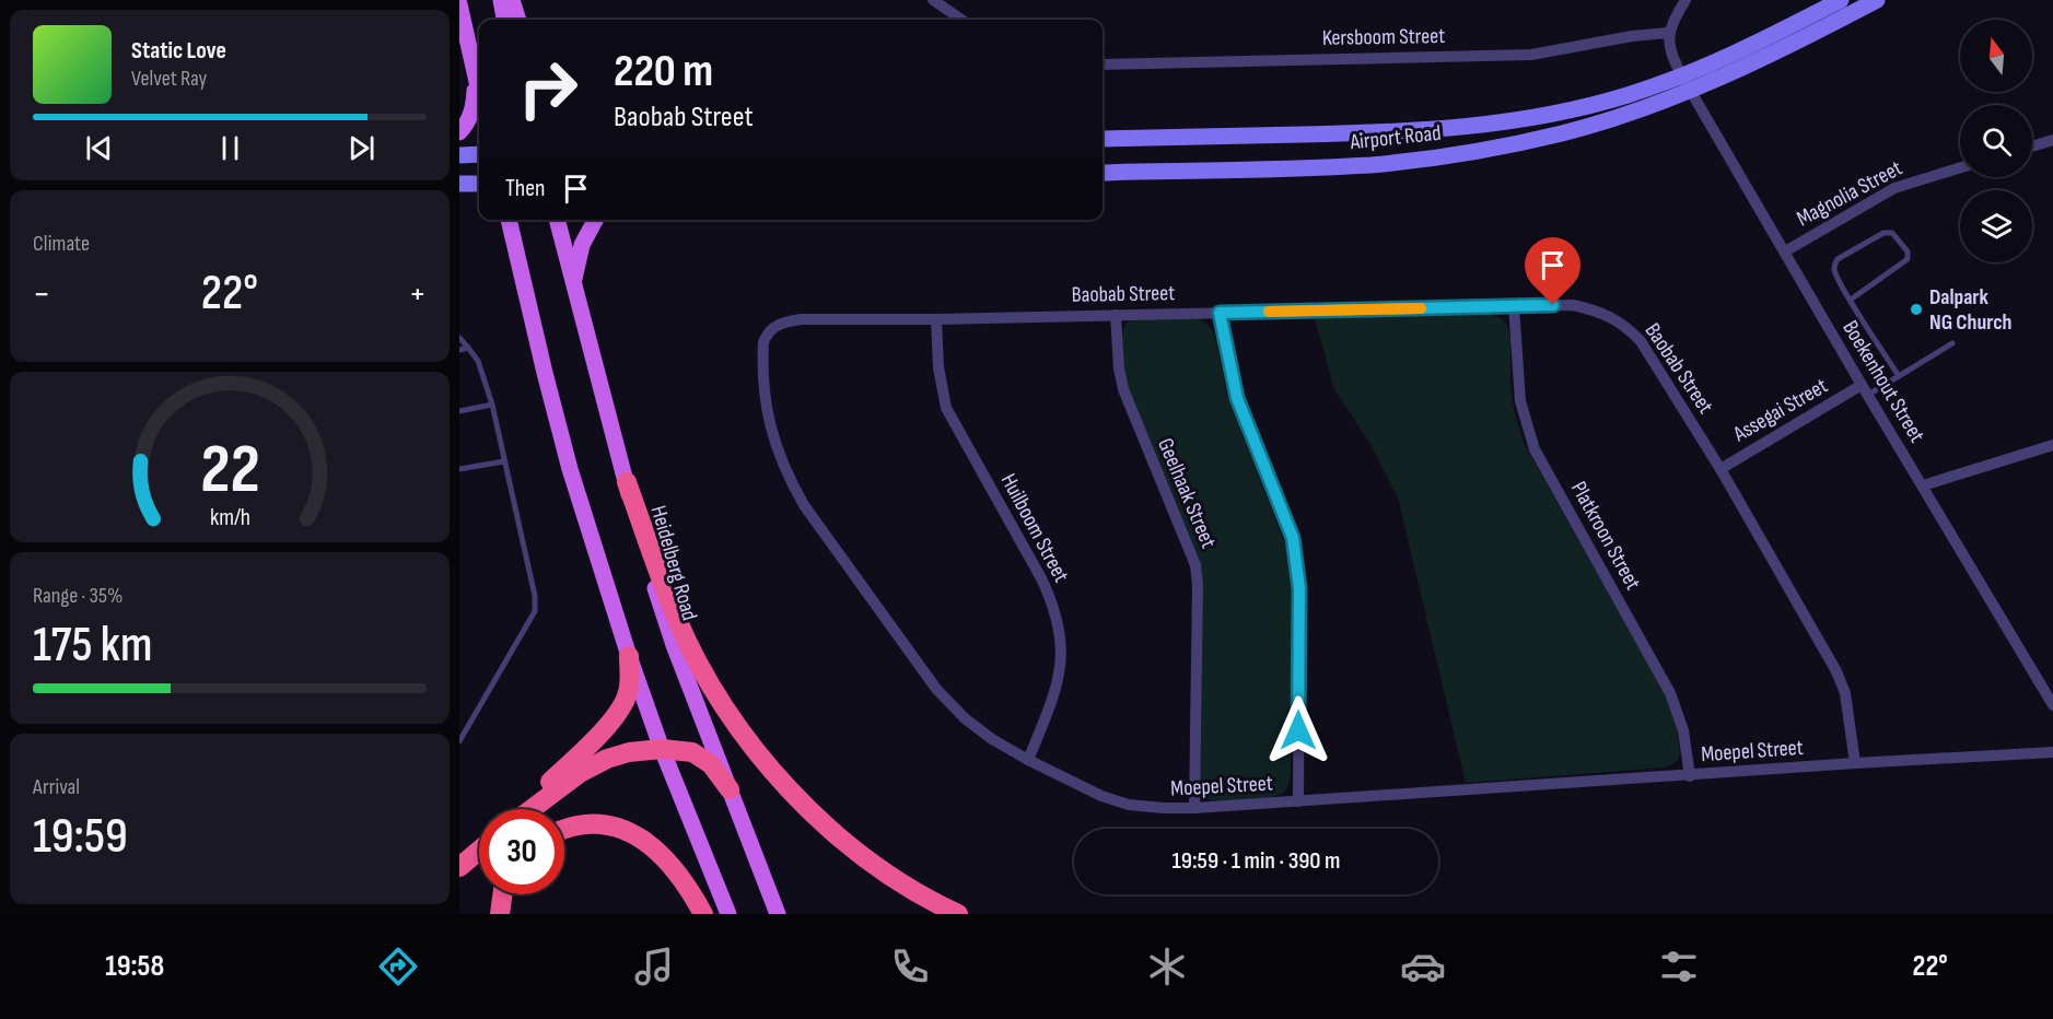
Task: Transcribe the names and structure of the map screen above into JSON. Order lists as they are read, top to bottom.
{
  "streets": {
    "main road": ["Airport Road", "Heidelberg Road"],
    "street": [
      "Kersboom Street",
      "Magnolia Street",
      "Baobab Street",
      "Boekenhout Street",
      "Assegai Street",
      "Geelhaak Street",
      "Huilboom Street",
      "Platkroon Street",
      "Moepel Street"
    ]
  },
  "crossings": [
    ["Kersboom Street", "Boekenhout Street"],
    ["Airport Road", "Boekenhout Street"],
    ["Magnolia Street", "Boekenhout Street"],
    ["Baobab Street", "Assegai Street"],
    ["Baobab Street", "Geelhaak Street"],
    ["Baobab Street", "Huilboom Street"],
    ["Baobab Street", "Platkroon Street"],
    ["Baobab Street", "Moepel Street"],
    ["Boekenhout Street", "Assegai Street"],
    ["Geelhaak Street", "Moepel Street"],
    ["Huilboom Street", "Moepel Street"],
    ["Platkroon Street", "Moepel Street"]
  ],
  "places": ["Dalpark NG Church"],
  "north": "top",
  "page": {
    "turn": ["220 m", "Baobab Street"],
    "song": ["Static Love", "Velvet Ray"],
    "then": "Then",
    "tile": [
      "Climate",
      ["Range · 35%", "175 km"],
      ["Arrival", "19:59"]
    ],
    "heat": ["−", "22°", "+"],
    "limit": "30",
    "trip": "19:59 · 1 min · 390 m",
    "tabs": ["19:58", "22°"],
    "gauge": ["22", "km/h"]
  }
}
